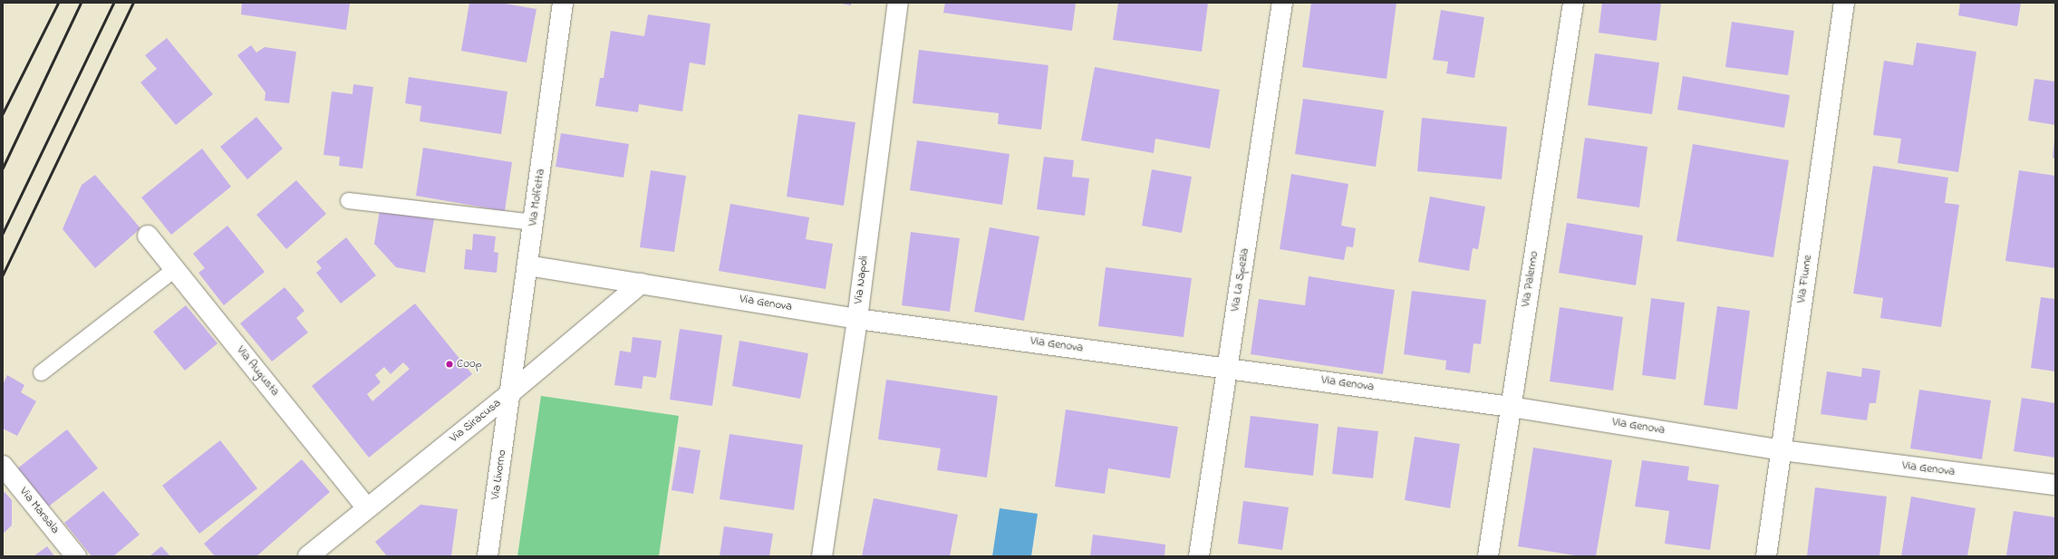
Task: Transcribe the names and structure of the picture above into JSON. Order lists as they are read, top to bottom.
{
  "streets": {
    "street": [
      "Via Molfetta",
      "Via Palermo",
      "Via Fiume",
      "Via Napoli",
      "Via La Spezia",
      "Via Genova",
      "Via Augusta",
      "Via Siracusa",
      "Via Livorno",
      "Via Marsala"
    ]
  },
  "crossings": [
    ["Via Molfetta", "Via Genova"],
    ["Via Molfetta", "Via Siracusa"],
    ["Via Molfetta", "Via Livorno"],
    ["Via Palermo", "Via Genova"],
    ["Via Fiume", "Via Genova"],
    ["Via Napoli", "Via Genova"],
    ["Via La Spezia", "Via Genova"],
    ["Via Genova", "Via Siracusa"],
    ["Via Augusta", "Via Siracusa"],
    ["Via Siracusa", "Via Livorno"]
  ],
  "places": ["Coop"]
}
